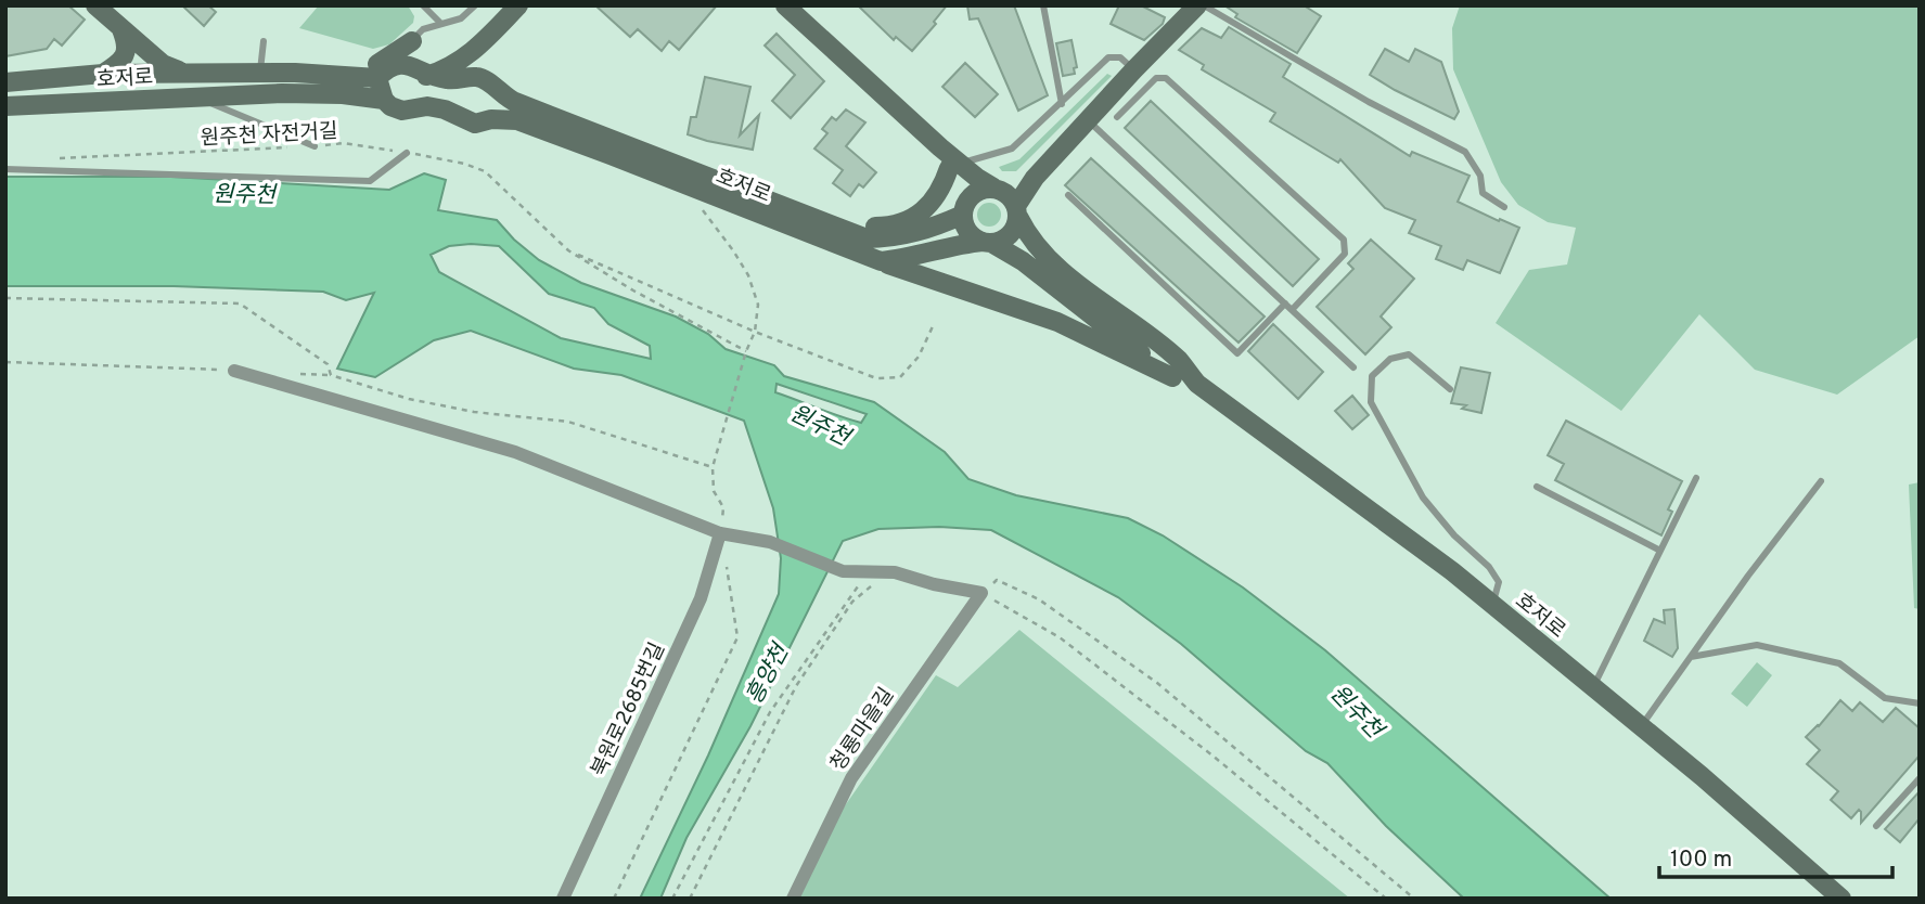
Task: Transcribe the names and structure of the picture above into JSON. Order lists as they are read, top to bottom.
{
  "streets": {
    "street": ["호저로", "북원로2685번길", "청룡마을길"],
    "path": ["원주천 자전거길"]
  },
  "water": ["원주천", "흥양천"],
  "scale_bar": "100 m"
}
